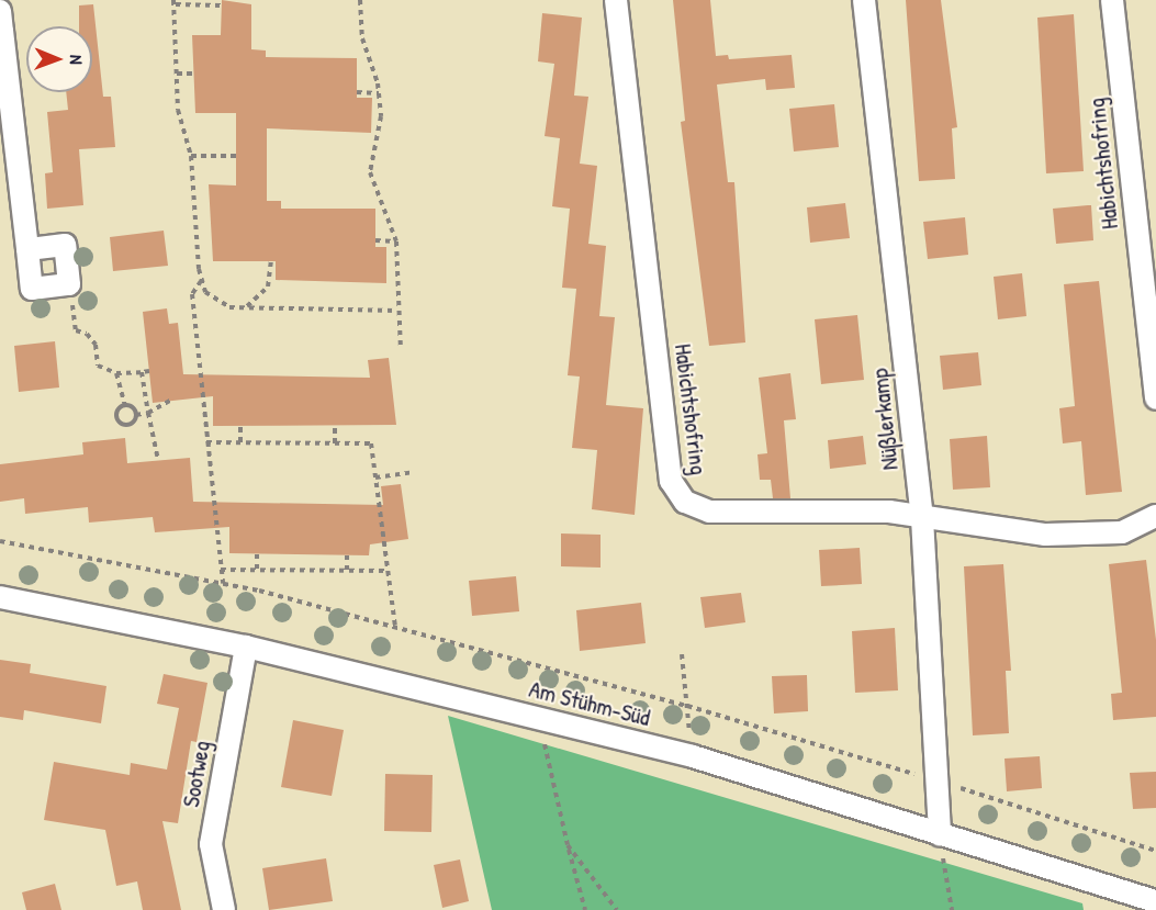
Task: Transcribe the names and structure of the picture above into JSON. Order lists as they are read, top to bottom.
{
  "streets": {
    "street": [
      "Habichtshofring",
      "Nüßlerkamp",
      "Am Stühm-Süd",
      "Sootweg"
    ]
  },
  "crossings": [
    ["Habichtshofring", "Nüßlerkamp"],
    ["Nüßlerkamp", "Am Stühm-Süd"],
    ["Am Stühm-Süd", "Sootweg"]
  ],
  "north": "right"
}
